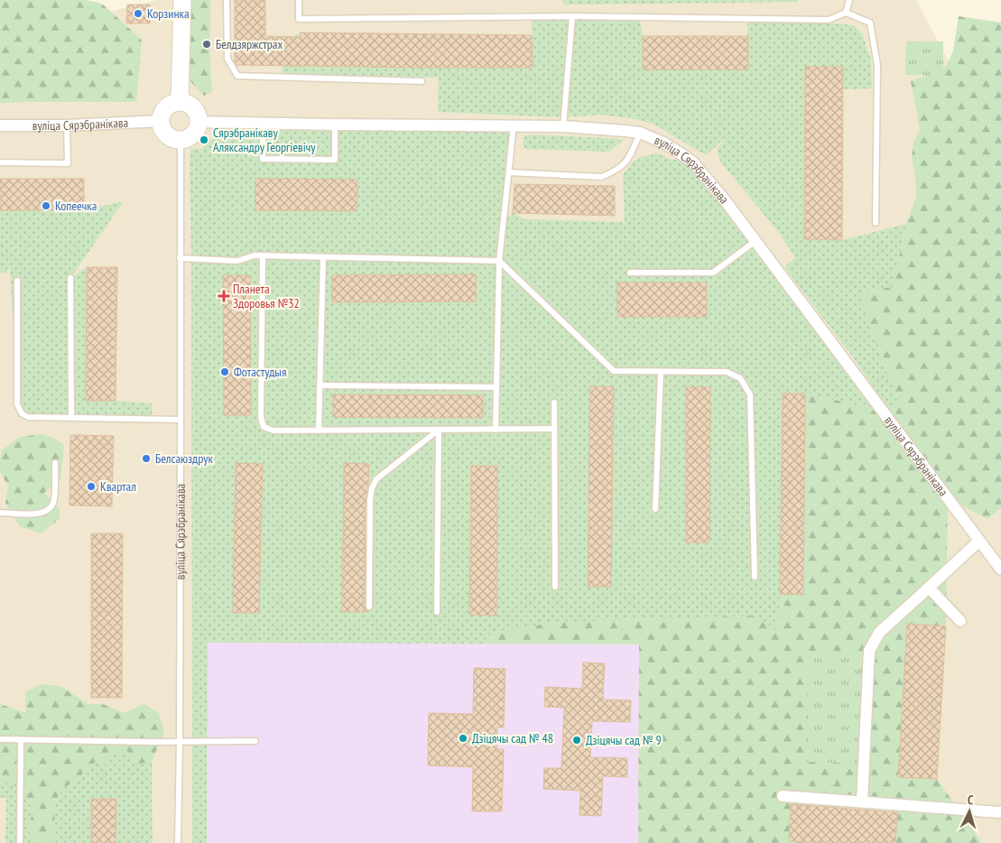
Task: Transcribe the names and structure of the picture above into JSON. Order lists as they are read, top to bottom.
{
  "streets": {
    "street": ["вуліца Сярэбранікава"]
  },
  "places": {
    "other": [
      "Корзинка",
      "Белдзяржстрах",
      "Сярэбранікаву Аляксандру Георгіевічу",
      "Копеечка",
      "Фотастудыя",
      "Белсаюздрук",
      "Квартал",
      "Дзіцячы сад № 48",
      "Дзіцячы сад № 9"
    ],
    "health": ["Планета Здоровья №32"]
  },
  "north": "top"
}
